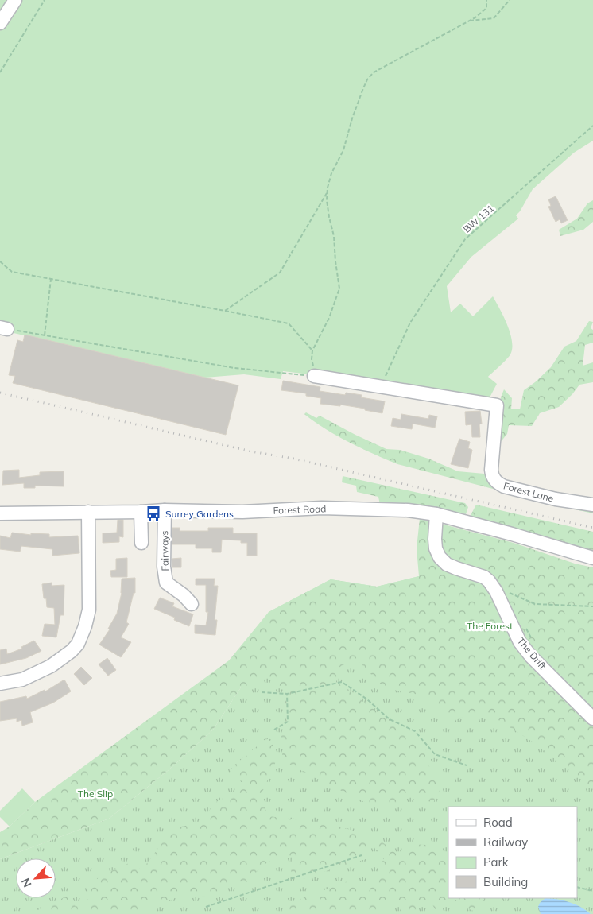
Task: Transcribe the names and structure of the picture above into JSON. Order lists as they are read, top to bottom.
{
  "streets": {
    "street": [
      "Forest Lane",
      "Forest Road",
      "Fairways",
      "The Drift"
    ],
    "path": ["BW 131"]
  },
  "crossings": [
    ["BW 131", "Forest Lane"],
    ["Forest Road", "Fairways"],
    ["Forest Road", "The Drift"]
  ],
  "parks": ["The Forest", "The Slip"],
  "places": {
    "bus stop": ["Surrey Gardens"]
  },
  "legend": [
    "Road",
    "Railway",
    "Park",
    "Building"
  ],
  "north": "bottom left"
}
